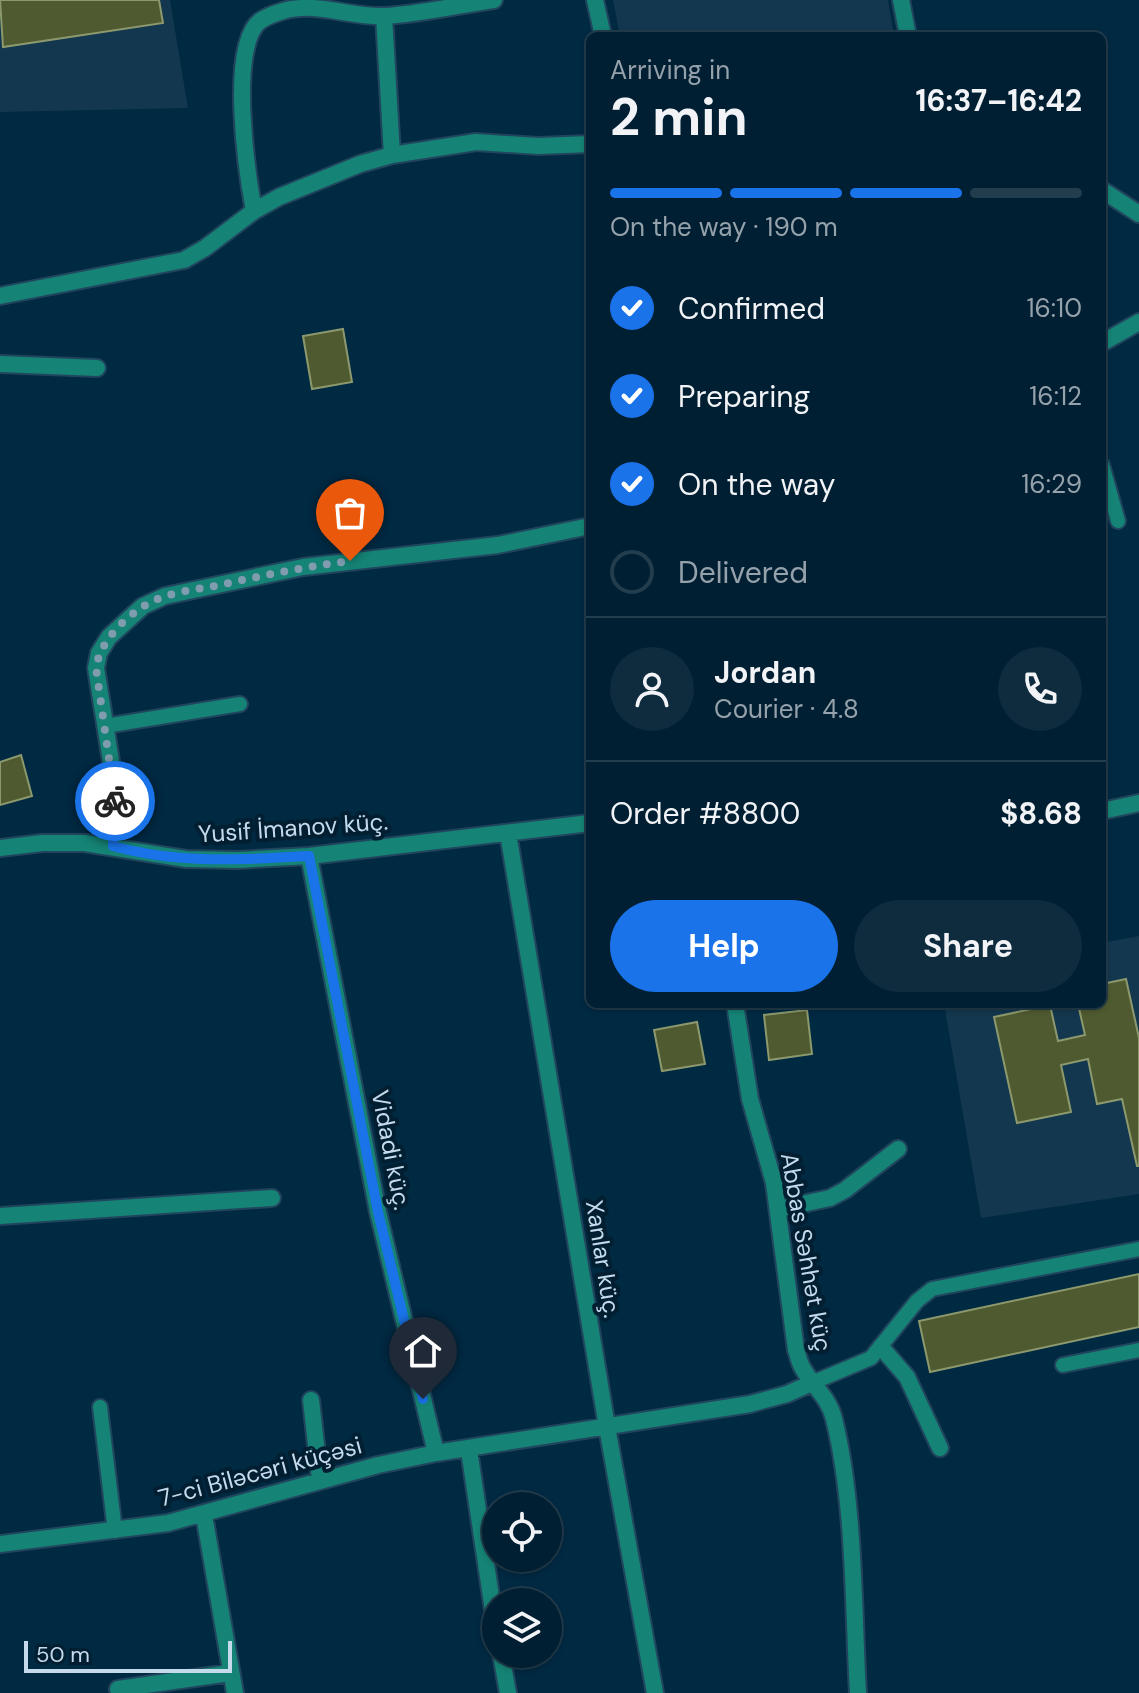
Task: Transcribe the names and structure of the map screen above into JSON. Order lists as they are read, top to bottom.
{
  "streets": {
    "street": [
      "Yusif İmanov küç.",
      "Vidadi küç.",
      "Abbas Səhhət küç",
      "Xanlar küç.",
      "7-ci Biləcəri küçəsi"
    ]
  },
  "crossings": [
    ["Yusif İmanov küç.", "Vidadi küç."],
    ["Yusif İmanov küç.", "Xanlar küç."],
    ["Vidadi küç.", "7-ci Biləcəri küçəsi"],
    ["Abbas Səhhət küç", "7-ci Biləcəri küçəsi"],
    ["Xanlar küç.", "7-ci Biləcəri küçəsi"]
  ],
  "scale_bar": "50 m",
  "page": {
    "heading": ["2 min", "Arriving in", "16:37–16:42"],
    "panel": [
      "Jordan",
      "Courier · 4.8",
      "Order #8800",
      "$8.68"
    ],
    "bar": "On the way · 190 m",
    "list": [
      ["Confirmed", "16:10"],
      ["Preparing", "16:12"],
      ["On the way", "16:29"],
      "Delivered"
    ],
    "buttons": ["Help", "Share"],
    "scale": "50 m"
  }
}
